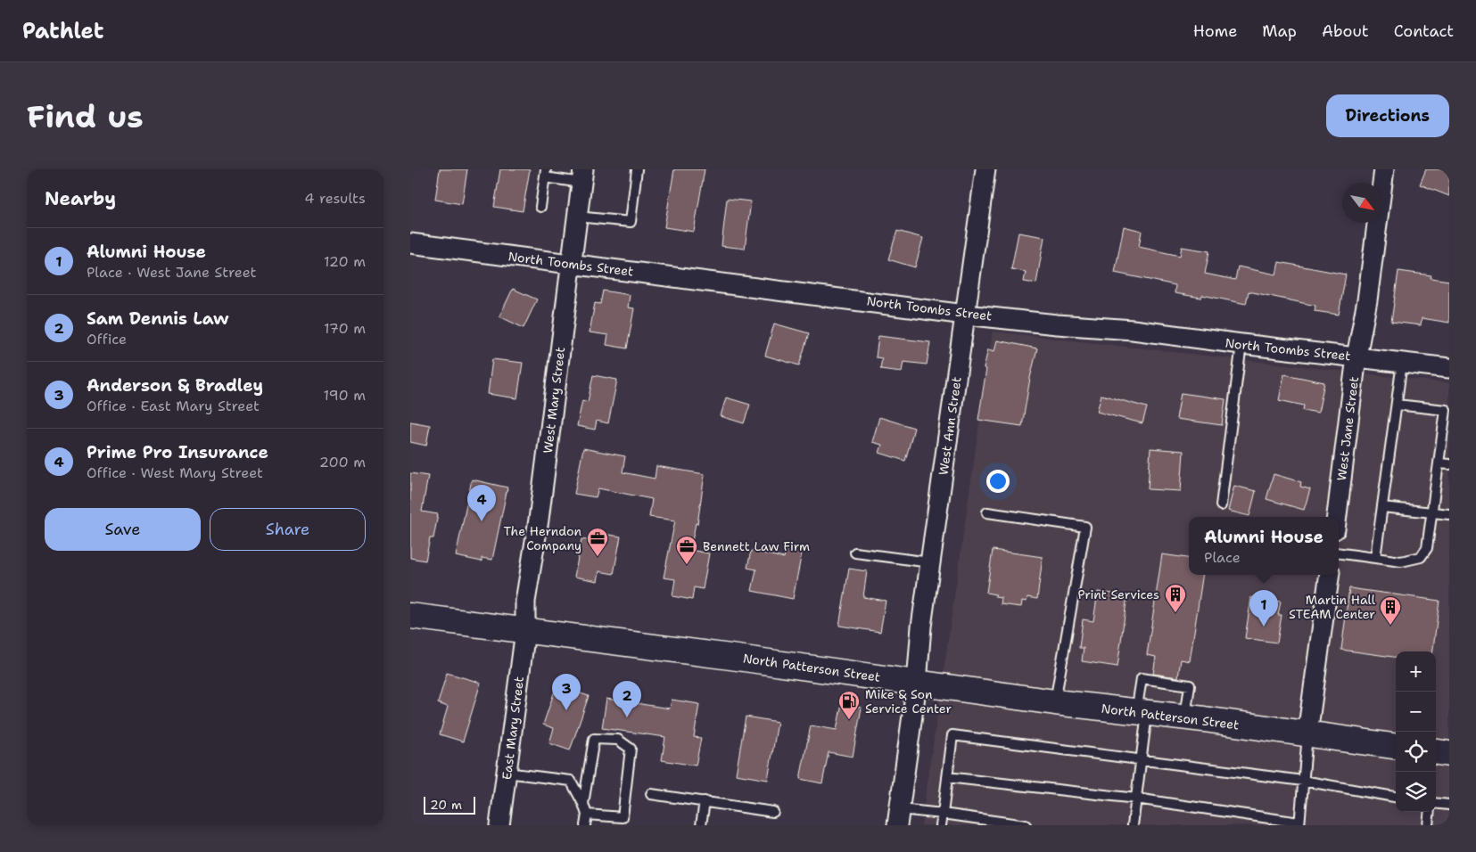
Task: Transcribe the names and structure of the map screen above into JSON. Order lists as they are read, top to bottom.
{
  "streets": {
    "main road": ["North Patterson Street"],
    "street": [
      "North Toombs Street",
      "West Mary Street",
      "West Ann Street",
      "West Jane Street",
      "East Mary Street"
    ]
  },
  "crossings": [
    ["North Toombs Street", "West Mary Street"],
    ["North Toombs Street", "West Ann Street"],
    ["North Toombs Street", "West Jane Street"],
    ["West Mary Street", "North Patterson Street"],
    ["West Mary Street", "East Mary Street"],
    ["West Ann Street", "North Patterson Street"],
    ["North Patterson Street", "East Mary Street"]
  ],
  "places": {
    "office": ["The Herndon Company", "Bennett Law Firm"],
    "building": ["Print Services", "Martin Hall STEAM Center"],
    "fuel station": ["Mike & Son Service Center"]
  },
  "scale_bar": "20 m",
  "north": "bottom right",
  "page": {
    "header": "Pathlet",
    "nav": [
      "Home",
      "Map",
      "About",
      "Contact"
    ],
    "buttons": [
      "Directions",
      ["Save", "Share"]
    ],
    "title": "Find us",
    "heading": ["Nearby", "4 results"],
    "list": [
      {
        "mark": "1",
        "name": "Alumni House",
        "note": "Place · West Jane Street",
        "value": "120 m"
      },
      {
        "mark": "2",
        "name": "Sam Dennis Law",
        "note": "Office",
        "value": "170 m"
      },
      {
        "mark": "3",
        "name": "Anderson & Bradley",
        "note": "Office · East Mary Street",
        "value": "190 m"
      },
      {
        "mark": "4",
        "name": "Prime Pro Insurance",
        "note": "Office · West Mary Street",
        "value": "200 m"
      }
    ],
    "pins": [
      "4",
      "1",
      "3",
      "2"
    ],
    "popup": ["Alumni House", "Place"],
    "map_buttons": ["+", "−"],
    "scale": "20 m"
  }
}
